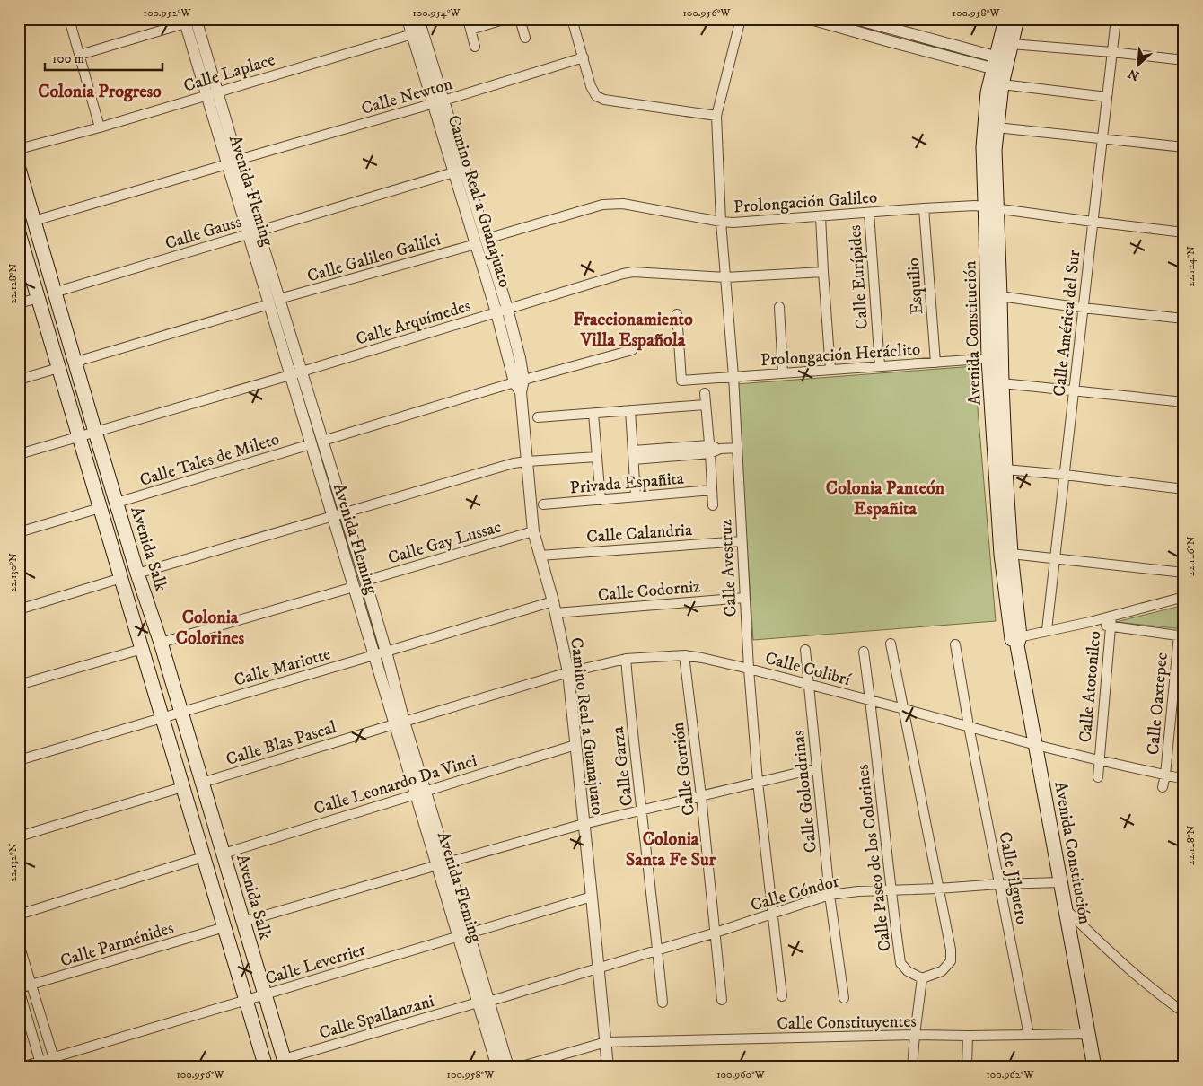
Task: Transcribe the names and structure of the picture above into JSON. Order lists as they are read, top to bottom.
{
  "streets": {
    "main road": ["Avenida Constitución", "Avenida Salk"],
    "street": [
      "Calle Laplace",
      "Calle Newton",
      "Avenida Fleming",
      "Camino Real a Guanajuato",
      "Prolongación Galileo",
      "Calle Gauss",
      "Calle Galileo Galilei",
      "Calle Eurípides",
      "Esquilio",
      "Calle Arquímedes",
      "Calle América del Sur",
      "Prolongación Heráclito",
      "Calle Tales de Mileto",
      "Privada Españita",
      "Calle Calandria",
      "Calle Gay Lussac",
      "Calle Avestruz",
      "Calle Codorniz",
      "Calle Mariotte",
      "Calle Colibrí",
      "Calle Atotonilco",
      "Calle Oaxtepec",
      "Calle Blas Pascal",
      "Calle Garza",
      "Calle Gorrión",
      "Calle Leonardo Da Vinci",
      "Calle Golondrinas",
      "Calle Paseo de los Colorines",
      "Calle Jilguero",
      "Calle Cóndor",
      "Calle Parménides",
      "Calle Leverrier",
      "Calle Spallanzani",
      "Calle Constituyentes"
    ]
  },
  "crossings": [
    ["Calle Laplace", "Avenida Fleming"],
    ["Calle Laplace", "Camino Real a Guanajuato"],
    ["Calle Newton", "Avenida Fleming"],
    ["Calle Newton", "Camino Real a Guanajuato"],
    ["Calle Newton", "Avenida Salk"],
    ["Avenida Fleming", "Calle Gauss"],
    ["Avenida Fleming", "Calle Galileo Galilei"],
    ["Avenida Fleming", "Calle Arquímedes"],
    ["Avenida Fleming", "Calle Tales de Mileto"],
    ["Avenida Fleming", "Calle Gay Lussac"],
    ["Avenida Fleming", "Calle Mariotte"],
    ["Avenida Fleming", "Calle Blas Pascal"],
    ["Avenida Fleming", "Calle Leonardo Da Vinci"],
    ["Avenida Fleming", "Calle Leverrier"],
    ["Avenida Fleming", "Calle Spallanzani"],
    ["Camino Real a Guanajuato", "Prolongación Galileo"],
    ["Camino Real a Guanajuato", "Calle Gauss"],
    ["Camino Real a Guanajuato", "Calle Galileo Galilei"],
    ["Camino Real a Guanajuato", "Calle Arquímedes"],
    ["Camino Real a Guanajuato", "Calle Calandria"],
    ["Camino Real a Guanajuato", "Calle Gay Lussac"],
    ["Camino Real a Guanajuato", "Calle Codorniz"],
    ["Camino Real a Guanajuato", "Calle Mariotte"],
    ["Camino Real a Guanajuato", "Calle Colibrí"],
    ["Camino Real a Guanajuato", "Calle Blas Pascal"],
    ["Camino Real a Guanajuato", "Calle Leonardo Da Vinci"],
    ["Camino Real a Guanajuato", "Calle Cóndor"],
    ["Camino Real a Guanajuato", "Calle Leverrier"],
    ["Camino Real a Guanajuato", "Calle Spallanzani"],
    ["Camino Real a Guanajuato", "Calle Constituyentes"],
    ["Prolongación Galileo", "Calle Eurípides"],
    ["Prolongación Galileo", "Esquilio"],
    ["Prolongación Galileo", "Calle América del Sur"],
    ["Prolongación Galileo", "Avenida Constitución"],
    ["Prolongación Galileo", "Calle Avestruz"],
    ["Calle Gauss", "Avenida Salk"],
    ["Calle Galileo Galilei", "Avenida Salk"],
    ["Calle Eurípides", "Prolongación Heráclito"],
    ["Esquilio", "Prolongación Heráclito"],
    ["Calle Arquímedes", "Avenida Salk"],
    ["Calle Arquímedes", "Calle Avestruz"],
    ["Avenida Constitución", "Prolongación Heráclito"],
    ["Avenida Constitución", "Calle Colibrí"],
    ["Avenida Constitución", "Calle Cóndor"],
    ["Avenida Constitución", "Calle Constituyentes"],
    ["Prolongación Heráclito", "Calle Avestruz"],
    ["Calle Tales de Mileto", "Avenida Salk"],
    ["Calle Calandria", "Calle Avestruz"],
    ["Avenida Salk", "Calle Mariotte"],
    ["Avenida Salk", "Calle Blas Pascal"],
    ["Avenida Salk", "Calle Leonardo Da Vinci"],
    ["Avenida Salk", "Calle Leverrier"],
    ["Avenida Salk", "Calle Spallanzani"],
    ["Calle Avestruz", "Calle Codorniz"],
    ["Calle Avestruz", "Calle Colibrí"],
    ["Calle Avestruz", "Calle Cóndor"],
    ["Calle Colibrí", "Calle Atotonilco"],
    ["Calle Colibrí", "Calle Oaxtepec"],
    ["Calle Colibrí", "Calle Blas Pascal"],
    ["Calle Colibrí", "Calle Garza"],
    ["Calle Colibrí", "Calle Gorrión"],
    ["Calle Colibrí", "Calle Golondrinas"],
    ["Calle Colibrí", "Calle Paseo de los Colorines"],
    ["Calle Colibrí", "Calle Jilguero"],
    ["Calle Garza", "Calle Cóndor"],
    ["Calle Gorrión", "Calle Cóndor"],
    ["Calle Golondrinas", "Calle Cóndor"],
    ["Calle Paseo de los Colorines", "Calle Cóndor"],
    ["Calle Jilguero", "Calle Cóndor"],
    ["Calle Jilguero", "Calle Constituyentes"],
    ["Calle Cóndor", "Calle Spallanzani"]
  ],
  "districts": [
    "Colonia Progreso",
    "Fraccionamiento Villa Española",
    "Colonia Panteón Españita",
    "Colonia Colorines",
    "Colonia Santa Fe Sur"
  ],
  "scale_bar": "100 m",
  "north": "bottom left",
  "coordinates": [
    "100.952°W",
    "100.954°W",
    "100.956°W",
    "100.958°W",
    "22.124°N",
    "22.128°N",
    "22.126°N",
    "22.130°N",
    "22.132°N",
    "100.960°W",
    "100.962°W"
  ]
}
